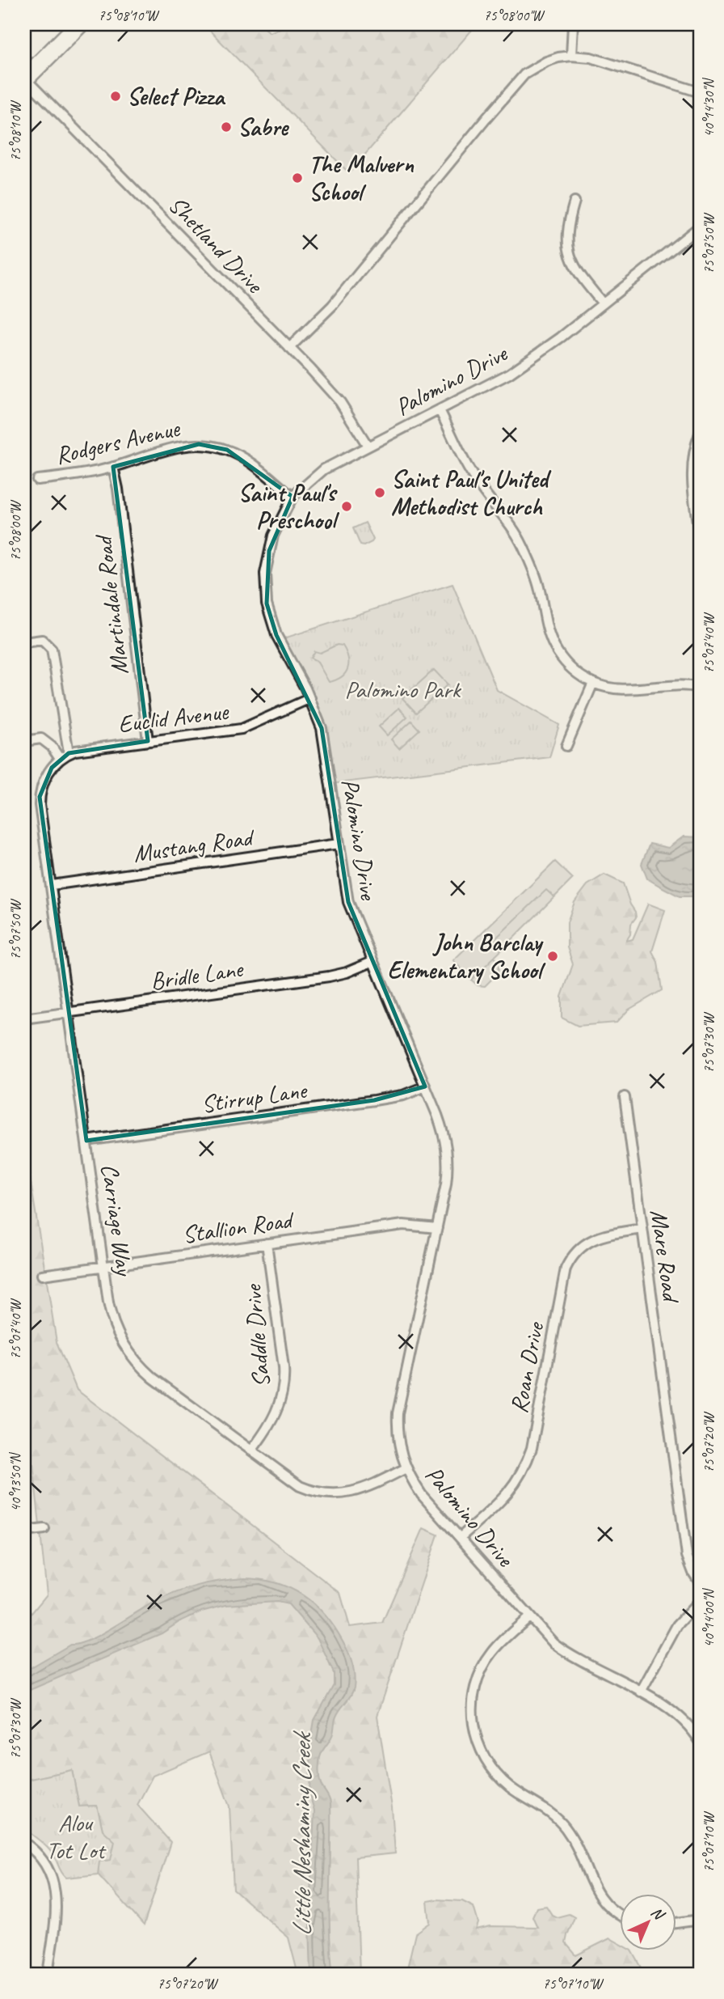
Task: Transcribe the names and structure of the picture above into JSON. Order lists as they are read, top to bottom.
{
  "streets": {
    "street": [
      "Shetland Drive",
      "Palomino Drive",
      "Rodgers Avenue",
      "Martindale Road",
      "Euclid Avenue",
      "Mustang Road",
      "Bridle Lane",
      "Stirrup Lane",
      "Carriage Way",
      "Stallion Road",
      "Mare Road",
      "Saddle Drive",
      "Roan Drive"
    ]
  },
  "crossings": [
    ["Shetland Drive", "Palomino Drive"],
    ["Palomino Drive", "Rodgers Avenue"],
    ["Palomino Drive", "Euclid Avenue"],
    ["Palomino Drive", "Mustang Road"],
    ["Palomino Drive", "Bridle Lane"],
    ["Palomino Drive", "Stirrup Lane"],
    ["Palomino Drive", "Carriage Way"],
    ["Palomino Drive", "Stallion Road"],
    ["Palomino Drive", "Roan Drive"],
    ["Rodgers Avenue", "Martindale Road"],
    ["Martindale Road", "Euclid Avenue"],
    ["Euclid Avenue", "Carriage Way"],
    ["Mustang Road", "Carriage Way"],
    ["Bridle Lane", "Carriage Way"],
    ["Stirrup Lane", "Carriage Way"],
    ["Carriage Way", "Stallion Road"],
    ["Carriage Way", "Saddle Drive"],
    ["Stallion Road", "Saddle Drive"],
    ["Mare Road", "Roan Drive"]
  ],
  "water": ["Little Neshaminy Creek"],
  "parks": ["Palomino Park", "Alou Tot Lot"],
  "places": [
    "Select Pizza",
    "Sabre",
    "The Malvern School",
    "Saint Paul's United Methodist Church",
    "Saint Paul's Preschool",
    "John Barclay Elementary School"
  ],
  "north": "top right",
  "coordinates": [
    "75°08'10\"W",
    "75°08'00\"W",
    "40°14'30\"N",
    "75°07'50\"W",
    "75°07'40\"W",
    "75°07'30\"W",
    "75°07'20\"W",
    "40°13'50\"N",
    "40°14'00\"N",
    "75°07'10\"W"
  ]
}
